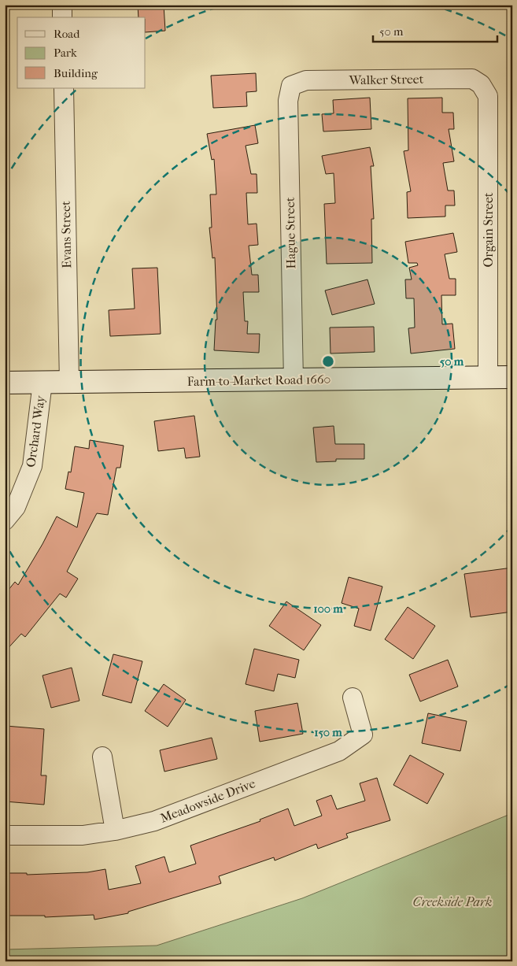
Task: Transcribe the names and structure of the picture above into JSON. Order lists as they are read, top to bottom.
{
  "streets": {
    "main road": ["Farm-to-Market Road 1660"],
    "street": [
      "Walker Street",
      "Orgain Street",
      "Hague Street",
      "Evans Street",
      "Orchard Way",
      "Meadowside Drive"
    ]
  },
  "crossings": [
    ["Walker Street", "Orgain Street"],
    ["Walker Street", "Hague Street"],
    ["Orgain Street", "Farm-to-Market Road 1660"],
    ["Hague Street", "Farm-to-Market Road 1660"],
    ["Evans Street", "Farm-to-Market Road 1660"],
    ["Farm-to-Market Road 1660", "Orchard Way"]
  ],
  "parks": ["Creekside Park"],
  "legend": ["Road", "Park", "Building"],
  "scale_bar": "50 m",
  "rings": ["50 m", "100 m", "150 m"]
}
